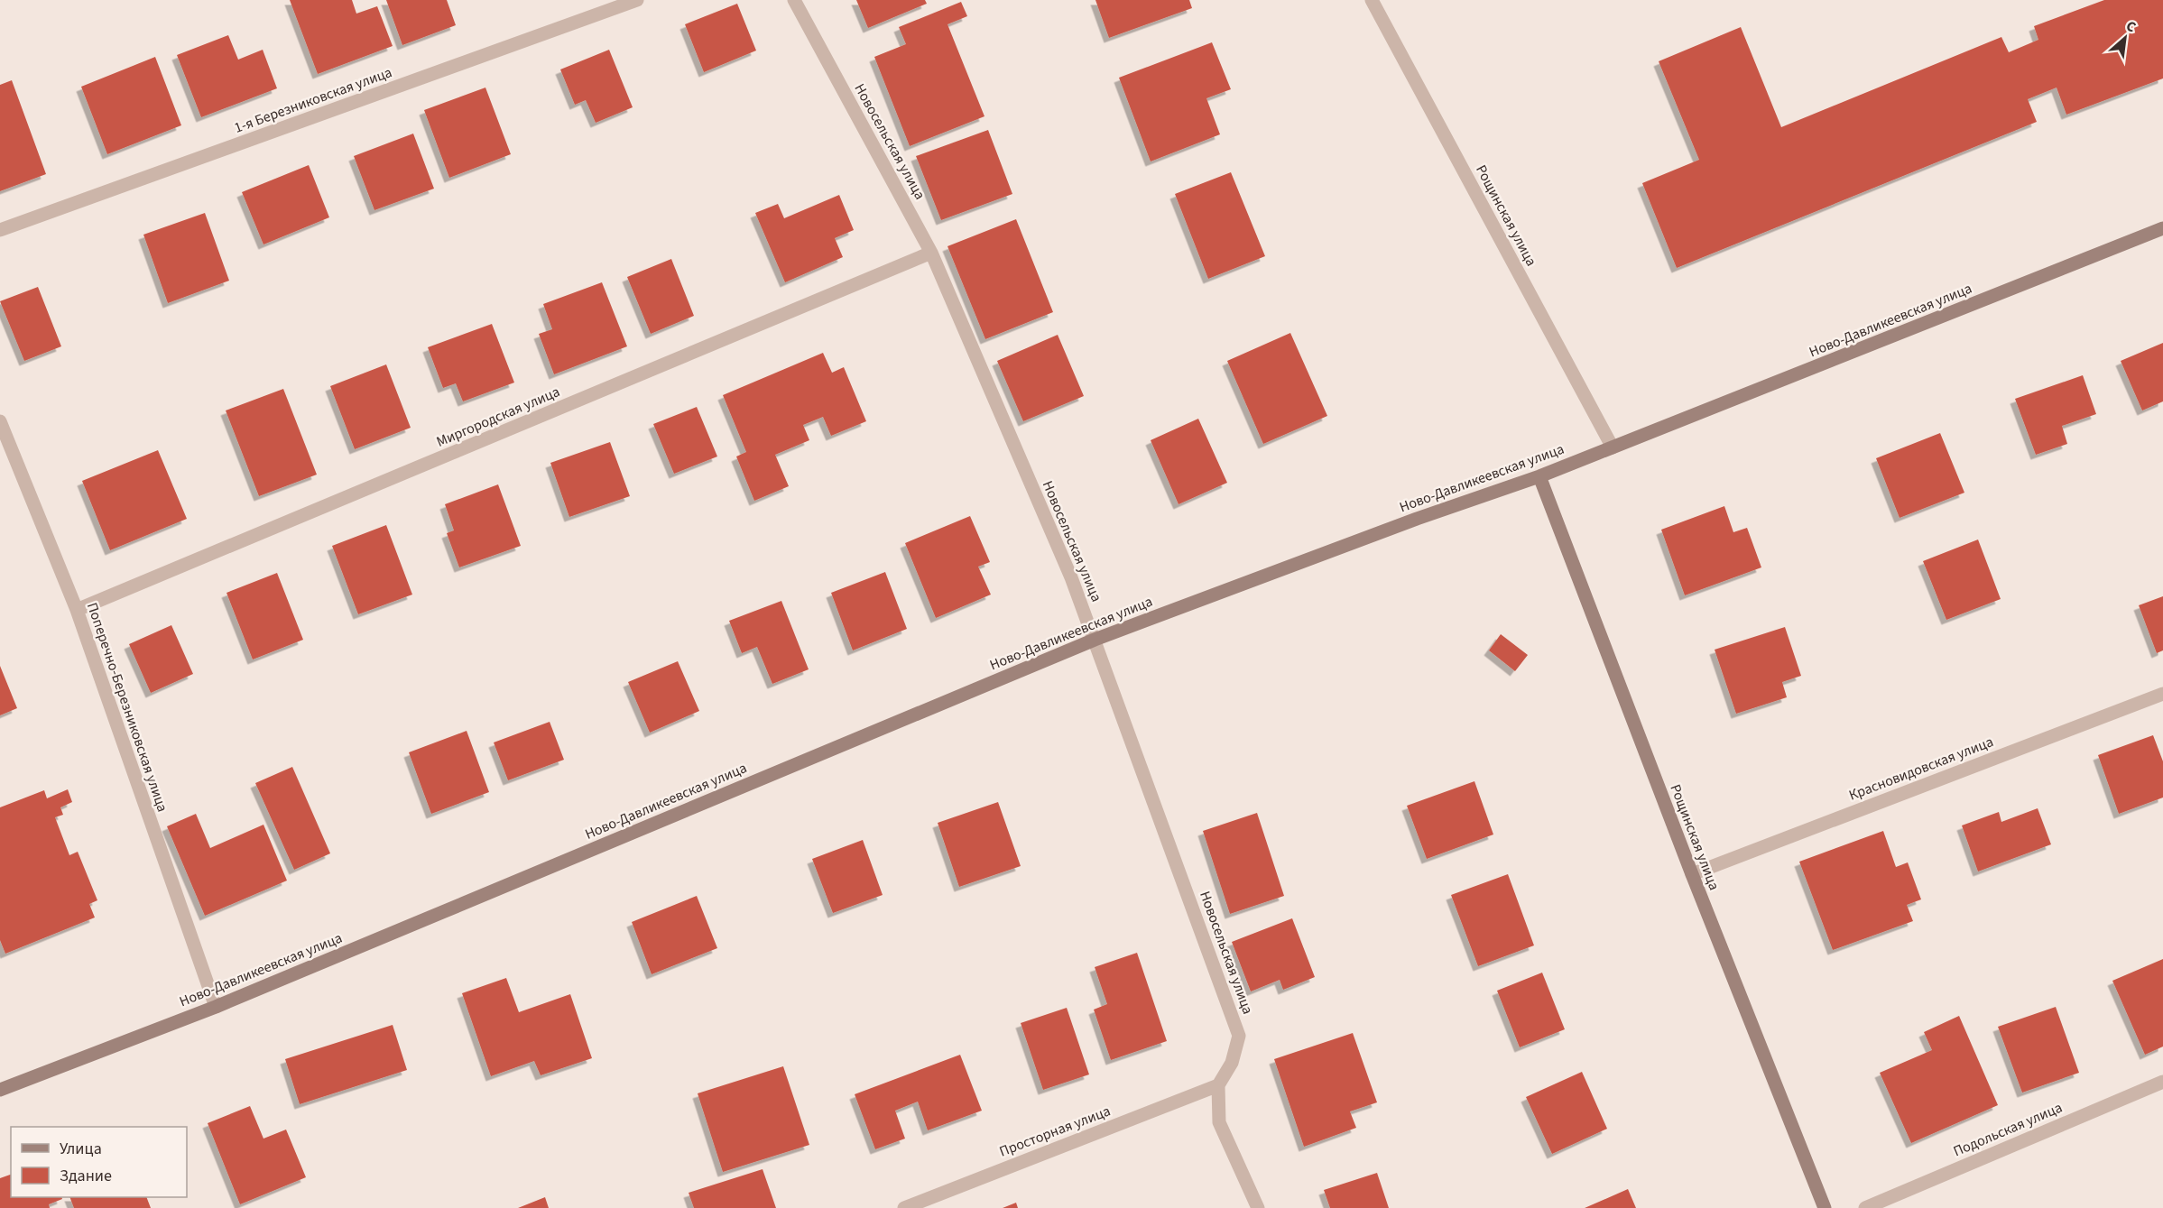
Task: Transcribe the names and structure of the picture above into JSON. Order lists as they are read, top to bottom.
{
  "streets": {
    "street": [
      "1-я Березниковская улица",
      "Новосельская улица",
      "Рощинская улица",
      "Ново-Давликеевская улица",
      "Миргородская улица",
      "Поперечно-Березниковская улица",
      "Красновидовская улица",
      "Подольская улица",
      "Просторная улица"
    ]
  },
  "crossings": [
    ["Новосельская улица", "Ново-Давликеевская улица"],
    ["Новосельская улица", "Миргородская улица"],
    ["Новосельская улица", "Просторная улица"],
    ["Рощинская улица", "Ново-Давликеевская улица"],
    ["Рощинская улица", "Красновидовская улица"],
    ["Ново-Давликеевская улица", "Поперечно-Березниковская улица"],
    ["Миргородская улица", "Поперечно-Березниковская улица"]
  ],
  "legend": ["Улица", "Здание"],
  "north": "top right"
}
